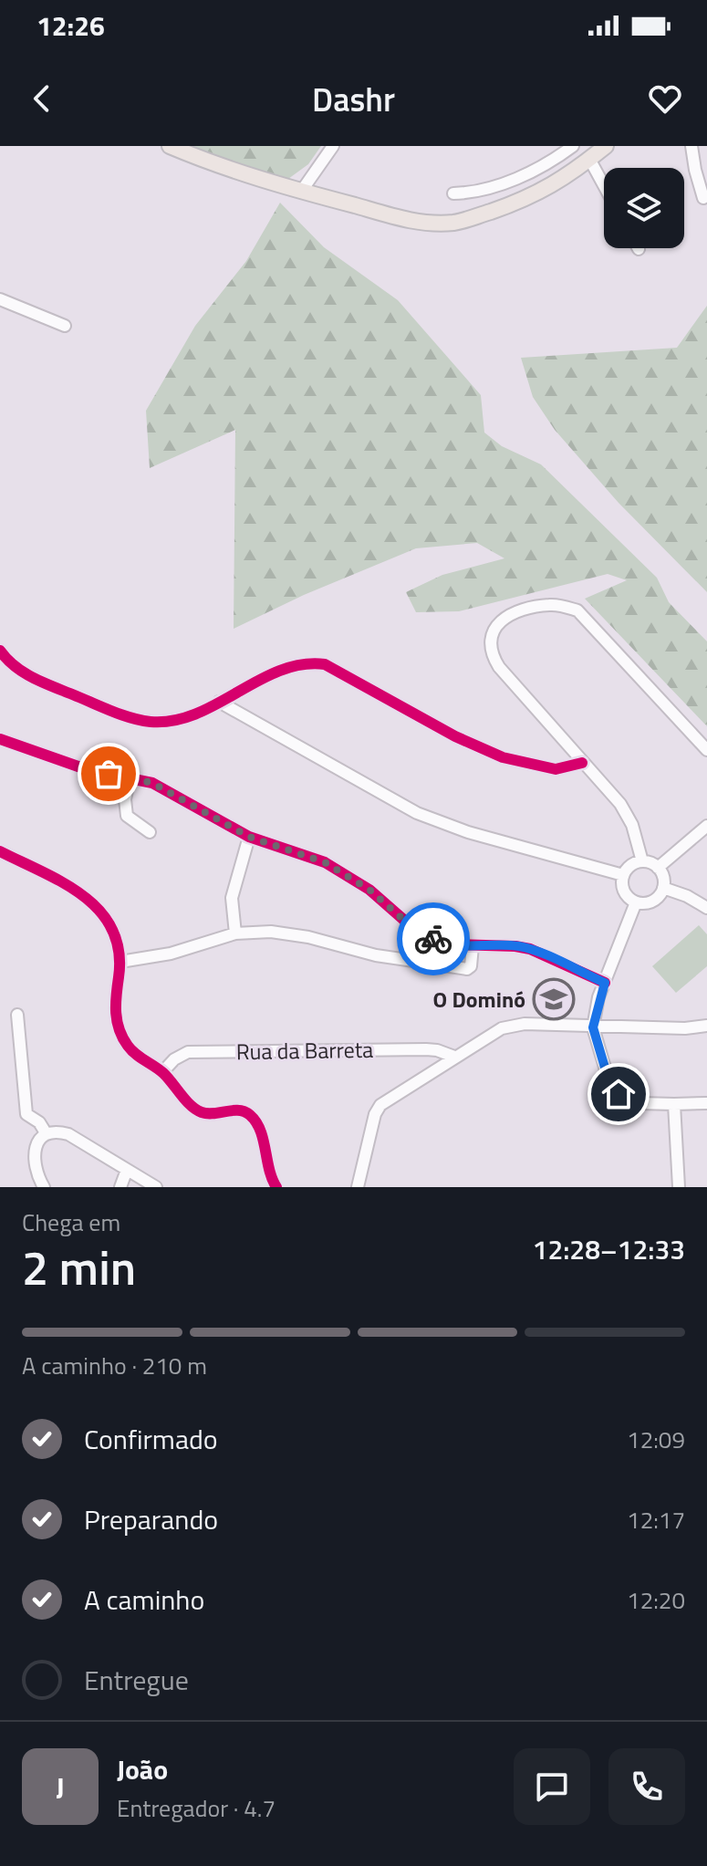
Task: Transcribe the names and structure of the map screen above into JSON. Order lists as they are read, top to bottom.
{
  "streets": {
    "street": ["Rua da Barreta"]
  },
  "places": {
    "school or university": ["O Dominó"]
  },
  "page": {
    "status": "12:26",
    "header": "Dashr",
    "heading": ["2 min", "Chega em", "12:28–12:33"],
    "panel": ["João", "Entregador · 4.7"],
    "bar": "A caminho · 210 m",
    "list": [
      ["Confirmado", "12:09"],
      ["Preparando", "12:17"],
      ["A caminho", "12:20"],
      "Entregue"
    ],
    "round": "J"
  }
}
